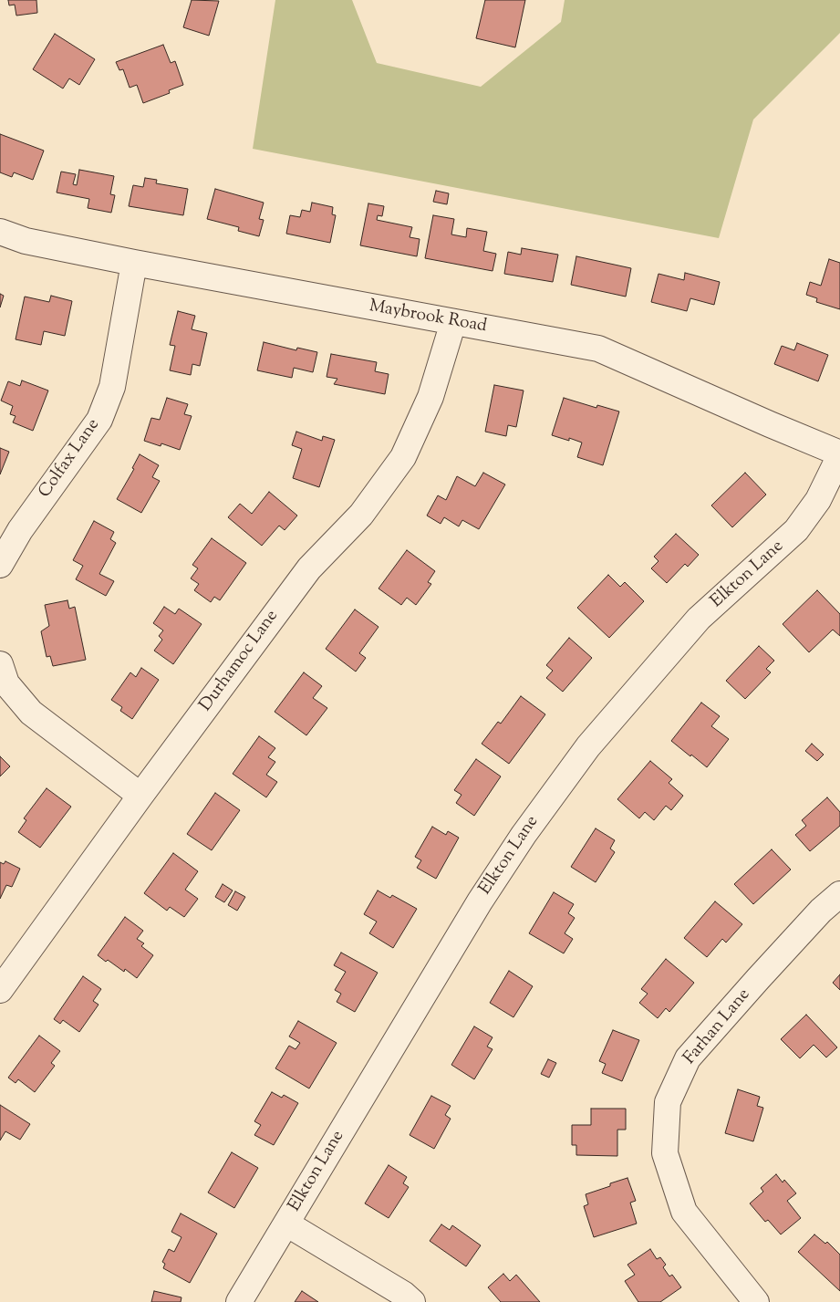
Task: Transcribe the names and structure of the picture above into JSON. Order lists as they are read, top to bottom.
{
  "streets": {
    "street": [
      "Maybrook Road",
      "Colfax Lane",
      "Elkton Lane",
      "Durhamoc Lane",
      "Farhan Lane"
    ]
  },
  "crossings": [
    ["Maybrook Road", "Colfax Lane"],
    ["Maybrook Road", "Elkton Lane"],
    ["Maybrook Road", "Durhamoc Lane"]
  ]
}
